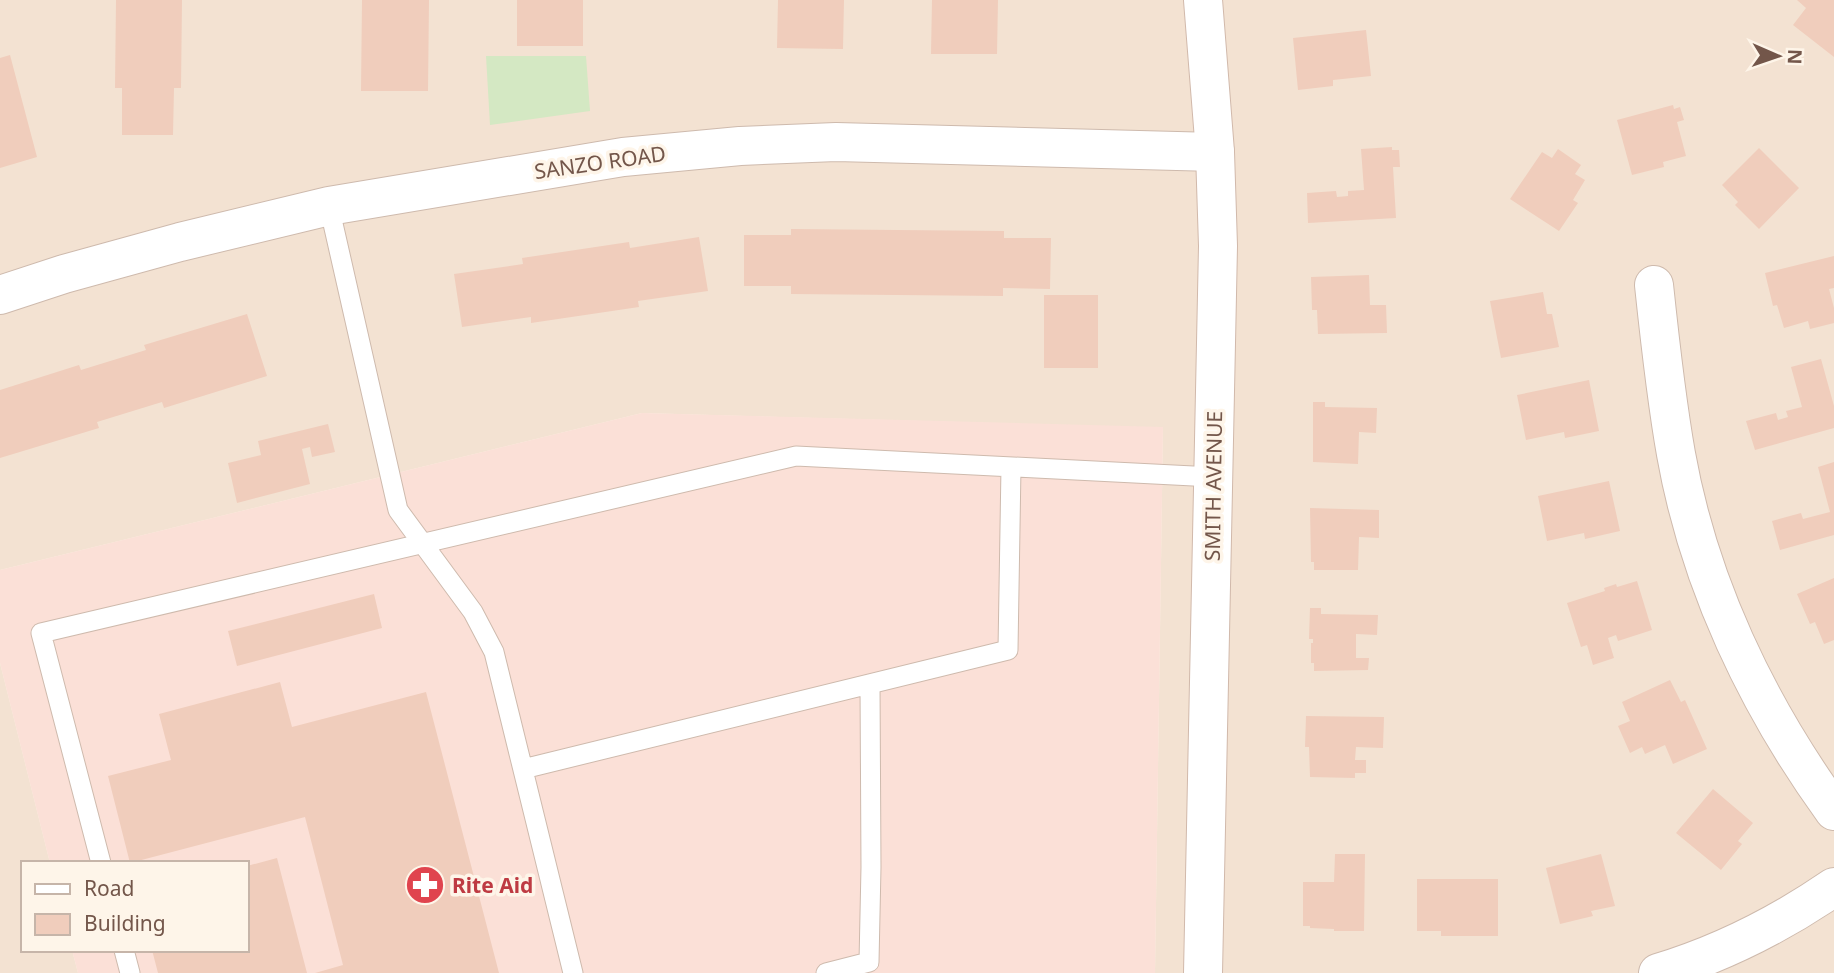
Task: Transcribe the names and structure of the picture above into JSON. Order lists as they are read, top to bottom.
{
  "streets": {
    "street": ["SANZO ROAD", "SMITH AVENUE"]
  },
  "crossings": [
    ["SANZO ROAD", "SMITH AVENUE"]
  ],
  "places": {
    "pharmacy": ["Rite Aid"]
  },
  "legend": ["Road", "Building"],
  "north": "right"
}
